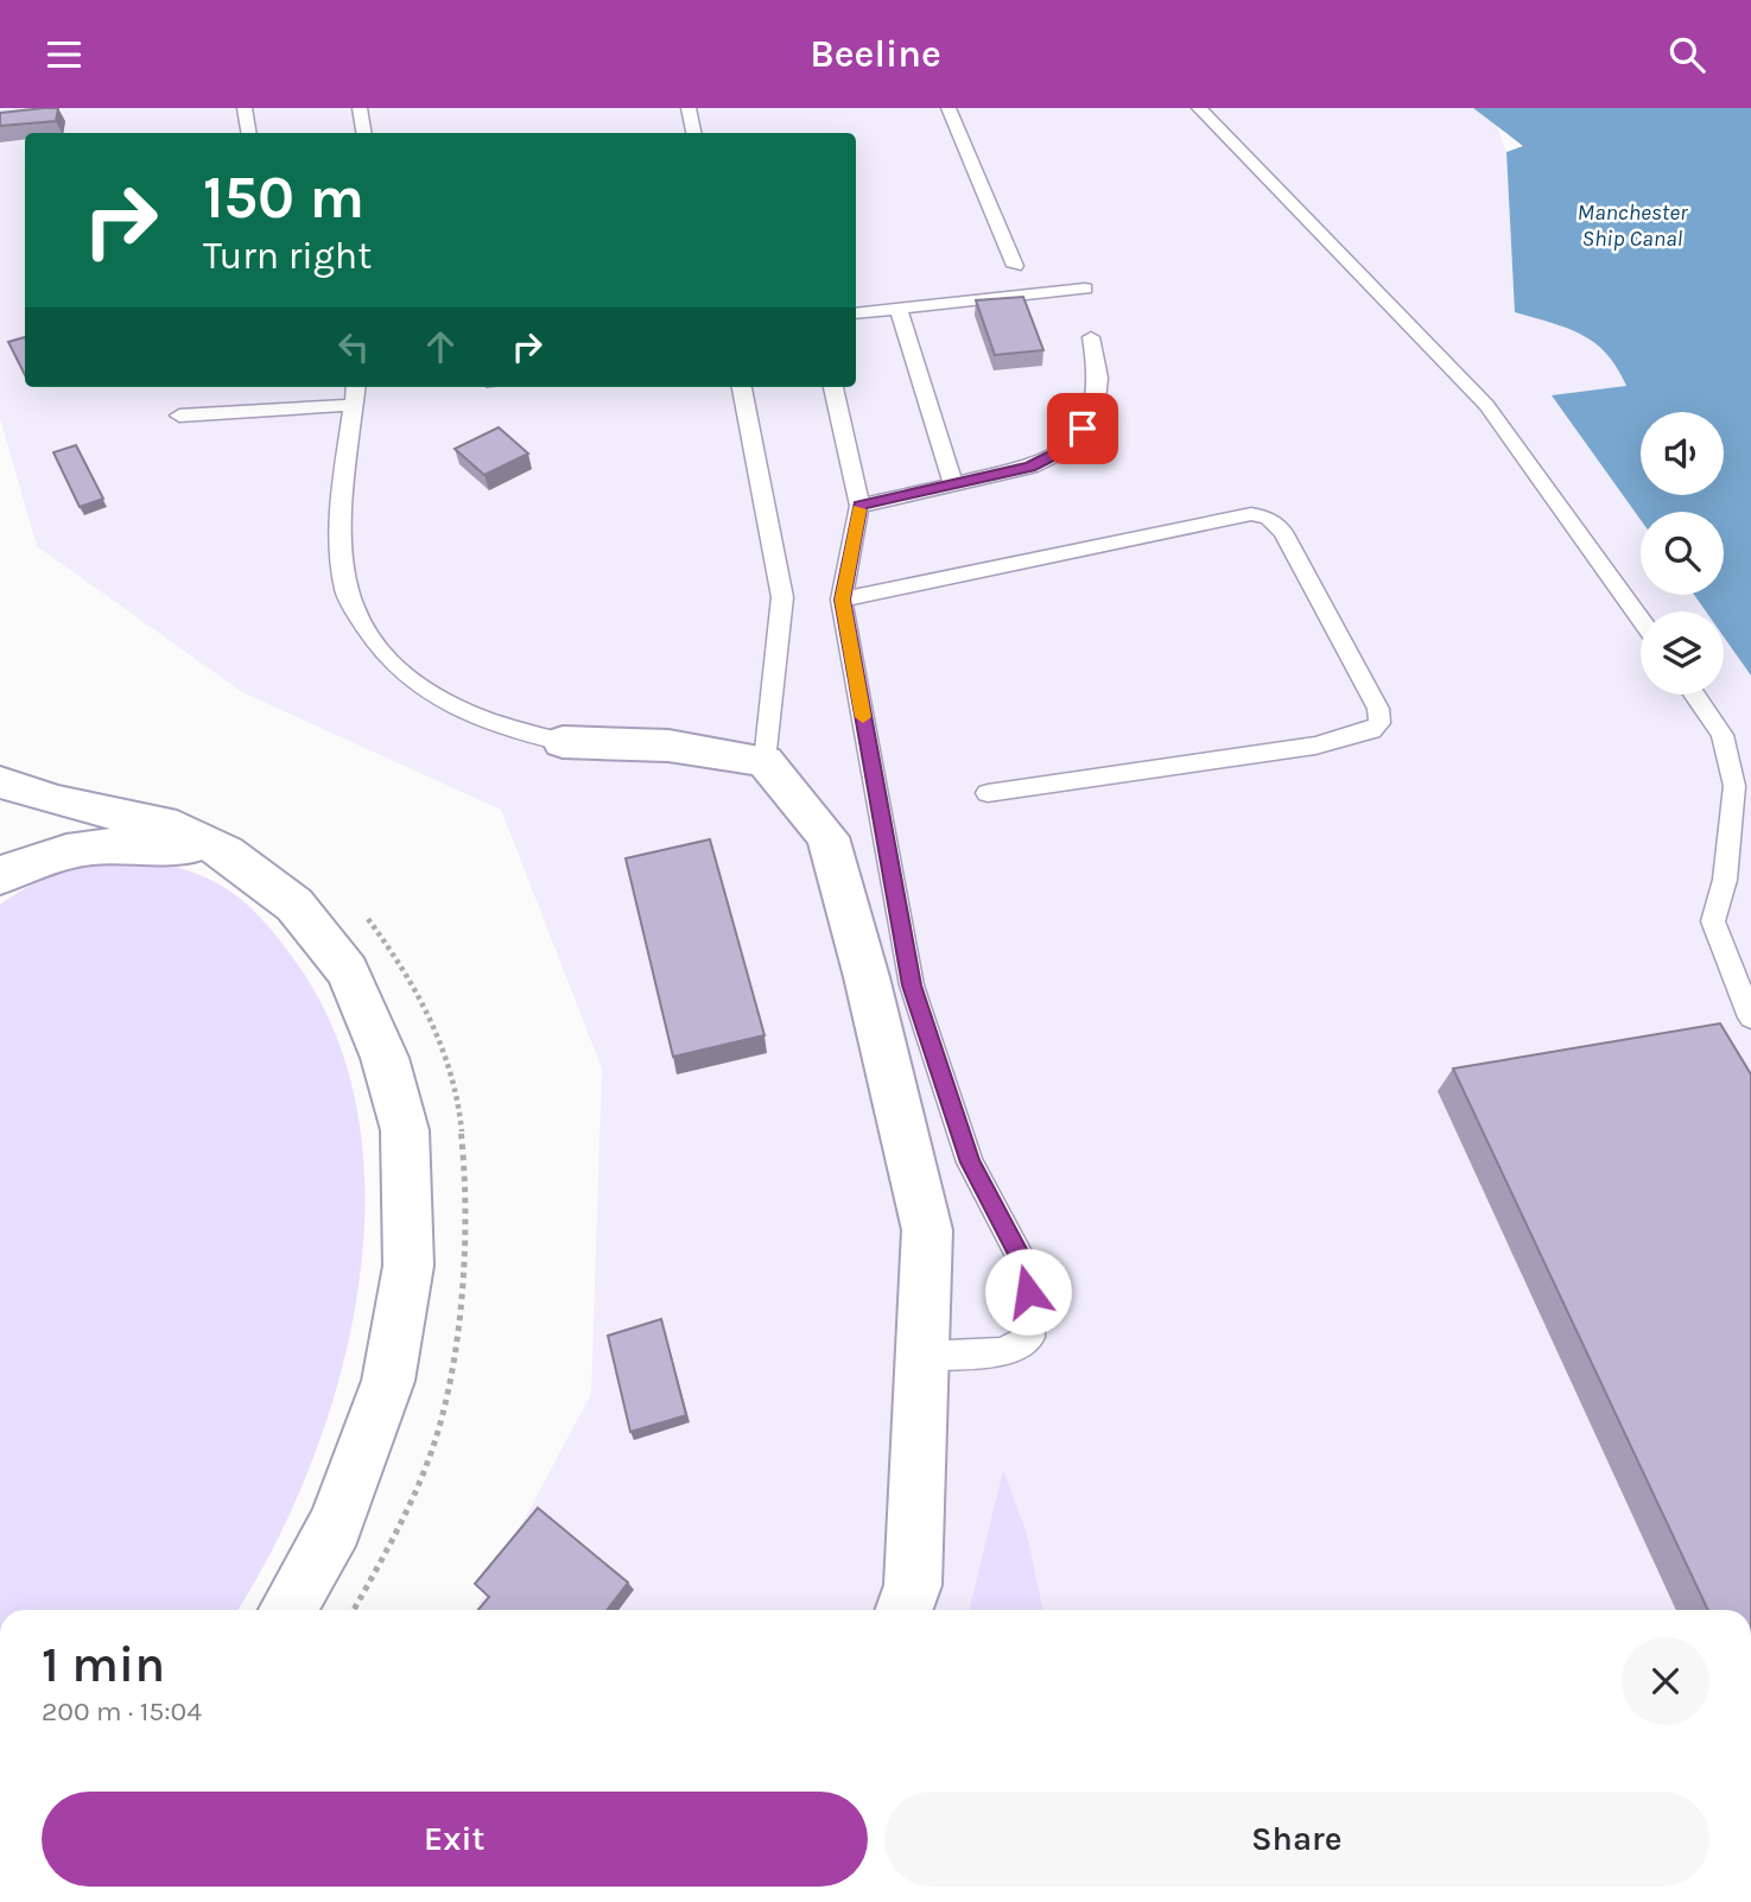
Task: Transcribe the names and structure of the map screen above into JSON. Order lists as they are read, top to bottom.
{
  "water": ["Manchester Ship Canal"],
  "page": {
    "header": "Beeline",
    "turn": ["150 m", "Turn right"],
    "heading": ["1 min", "200 m · 15:04"],
    "buttons": ["Exit", "Share"]
  }
}
